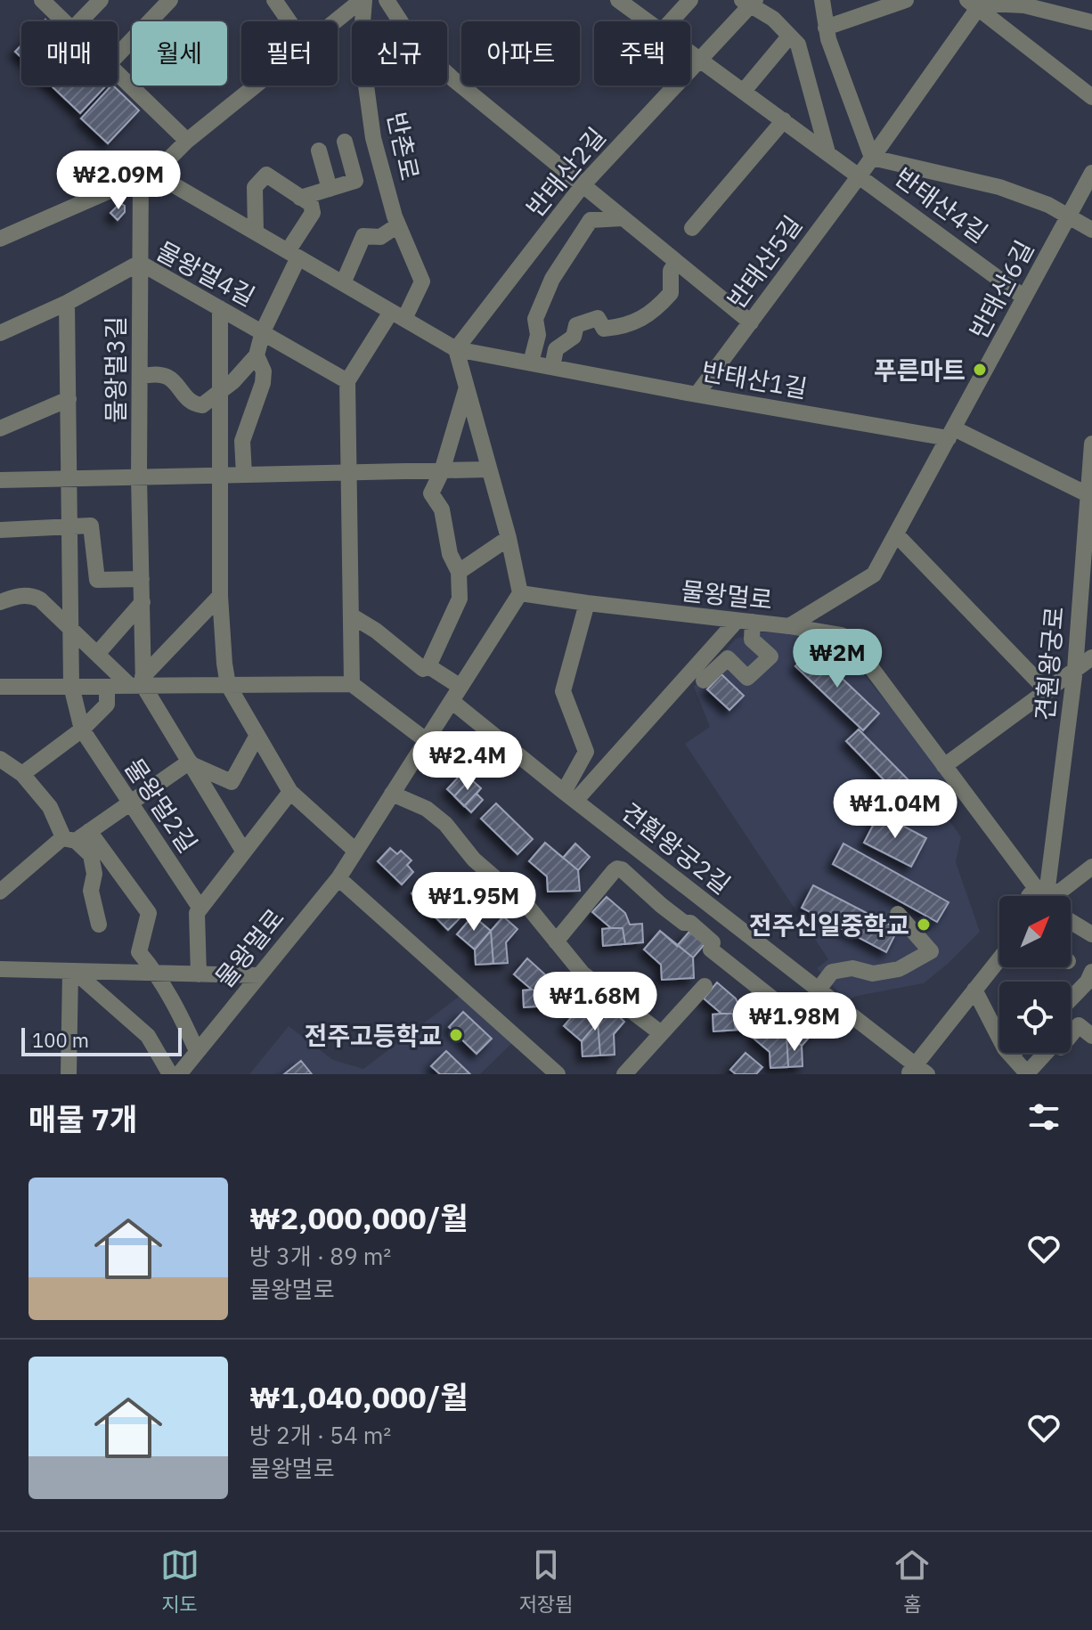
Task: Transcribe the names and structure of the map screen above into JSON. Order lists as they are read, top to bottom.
{
  "streets": {
    "street": [
      "반촌로",
      "반태산2길",
      "반태산4길",
      "반태산5길",
      "물왕멀4길",
      "반태산6길",
      "물왕멀3길",
      "반태산1길",
      "물왕멀로",
      "견훤왕궁로",
      "물왕멀2길",
      "견훤왕궁2길"
    ]
  },
  "crossings": [
    ["반촌로", "물왕멀3길"],
    ["반촌로", "반태산1길"],
    ["반태산2길", "반태산4길"],
    ["반태산2길", "반태산1길"],
    ["반태산4길", "반태산5길"],
    ["반태산4길", "반태산6길"],
    ["반태산5길", "반태산1길"],
    ["물왕멀4길", "물왕멀3길"],
    ["반태산6길", "반태산1길"],
    ["반태산6길", "물왕멀로"],
    ["물왕멀3길", "반태산1길"],
    ["물왕멀3길", "물왕멀2길"],
    ["반태산1길", "견훤왕궁로"],
    ["물왕멀로", "견훤왕궁로"],
    ["물왕멀로", "견훤왕궁2길"]
  ],
  "places": ["푸른마트", "전주신일중학교", "전주고등학교"],
  "scale_bar": "100 m",
  "north": "top right",
  "page": {
    "chip": [
      "매매",
      "월세",
      "필터",
      "신규",
      "아파트",
      "주택"
    ],
    "price": [
      "₩2.09M",
      "₩2M",
      "₩2.4M",
      "₩1.04M",
      "₩1.95M",
      "₩1.68M",
      "₩1.98M"
    ],
    "scale": "100 m",
    "heading": "매물 7개",
    "list": [
      {
        "name": "₩2,000,000/월",
        "note": "방 3개 · 89 m² · 물왕멀로"
      },
      {
        "name": "₩1,040,000/월",
        "note": "방 2개 · 54 m² · 물왕멀로"
      }
    ],
    "tabs": ["지도", "저장됨", "홈"]
  }
}
